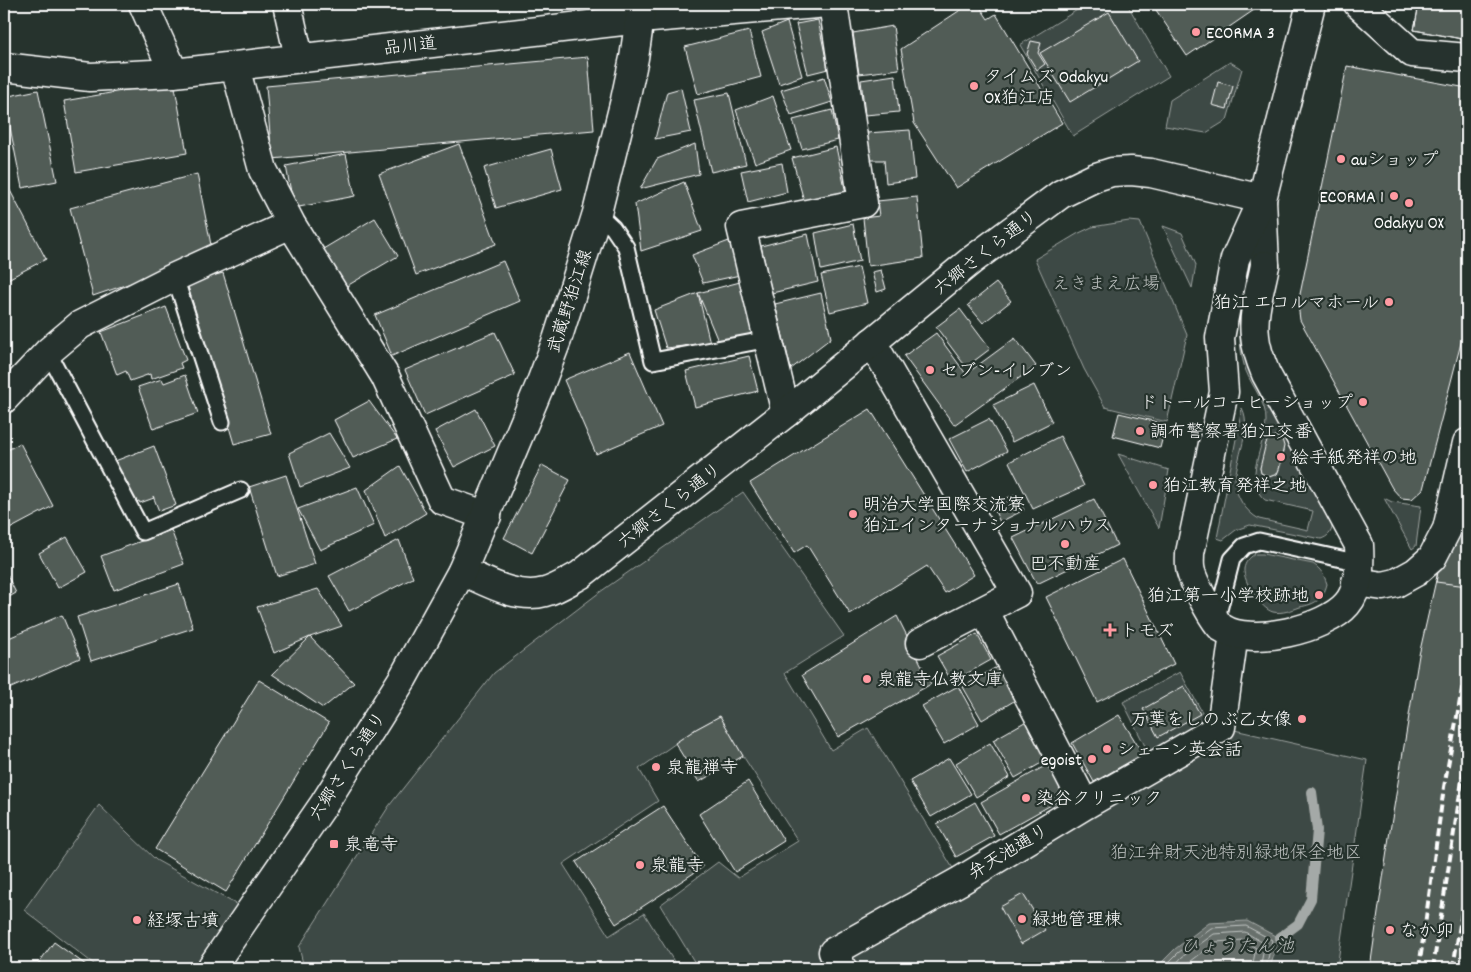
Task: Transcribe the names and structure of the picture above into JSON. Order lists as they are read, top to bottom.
{
  "streets": {
    "street": [
      "品川道",
      "六郷さくら通り",
      "武蔵野狛江線",
      "弁天池通り"
    ]
  },
  "crossings": [
    ["品川道", "武蔵野狛江線"],
    ["六郷さくら通り", "武蔵野狛江線"]
  ],
  "water": ["ひょうたん池"],
  "parks": ["えきまえ広場", "狛江弁財天池特別緑地保全地区"],
  "places": {
    "other": [
      "ECORMA 3",
      "タイムズ Odakyu OX狛江店",
      "auショップ",
      "ECORMA 1",
      "Odakyu OX",
      "狛江 エコルマホール",
      "セブン-イレブン",
      "ドトールコーヒーショップ",
      "調布警察署狛江交番",
      "絵手紙発祥の地",
      "狛江教育発祥之地",
      "明治大学国際交流寮 狛江インターナショナルハウス",
      "巴不動産",
      "狛江第一小学校跡地",
      "泉龍寺仏教文庫",
      "万葉をしのぶ乙女像",
      "シェーン英会話",
      "egoist",
      "泉龍禅寺",
      "染谷クリニック",
      "泉龍寺",
      "緑地管理棟",
      "経塚古墳",
      "なか卯"
    ],
    "health": ["トモズ"],
    "transit": ["泉竜寺"]
  }
}
